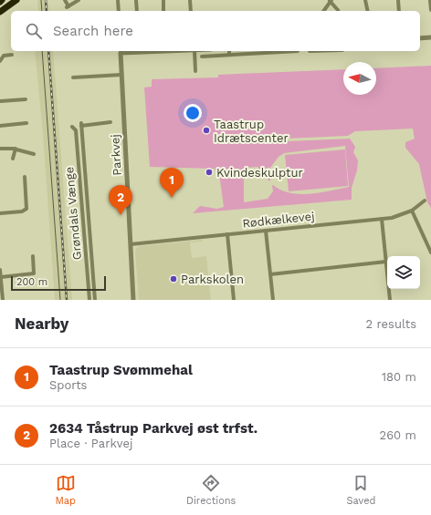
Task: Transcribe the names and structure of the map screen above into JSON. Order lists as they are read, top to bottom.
{
  "streets": {
    "street": ["Parkvej", "Grøndals Vænge", "Rødkælkevej"]
  },
  "crossings": [
    ["Parkvej", "Rødkælkevej"]
  ],
  "places": ["Taastrup Idrætscenter", "Kvindeskulptur", "Parkskolen"],
  "scale_bar": "200 m",
  "north": "left",
  "page": {
    "search": "Search here",
    "pins": ["1", "2"],
    "scale": "200 m",
    "heading": ["Nearby", "2 results"],
    "list": [
      {
        "mark": "1",
        "name": "Taastrup Svømmehal",
        "note": "Sports",
        "value": "180 m"
      },
      {
        "mark": "2",
        "name": "2634 Tåstrup Parkvej øst trfst.",
        "note": "Place · Parkvej",
        "value": "260 m"
      }
    ],
    "nav": ["Map", "Directions", "Saved"]
  }
}
